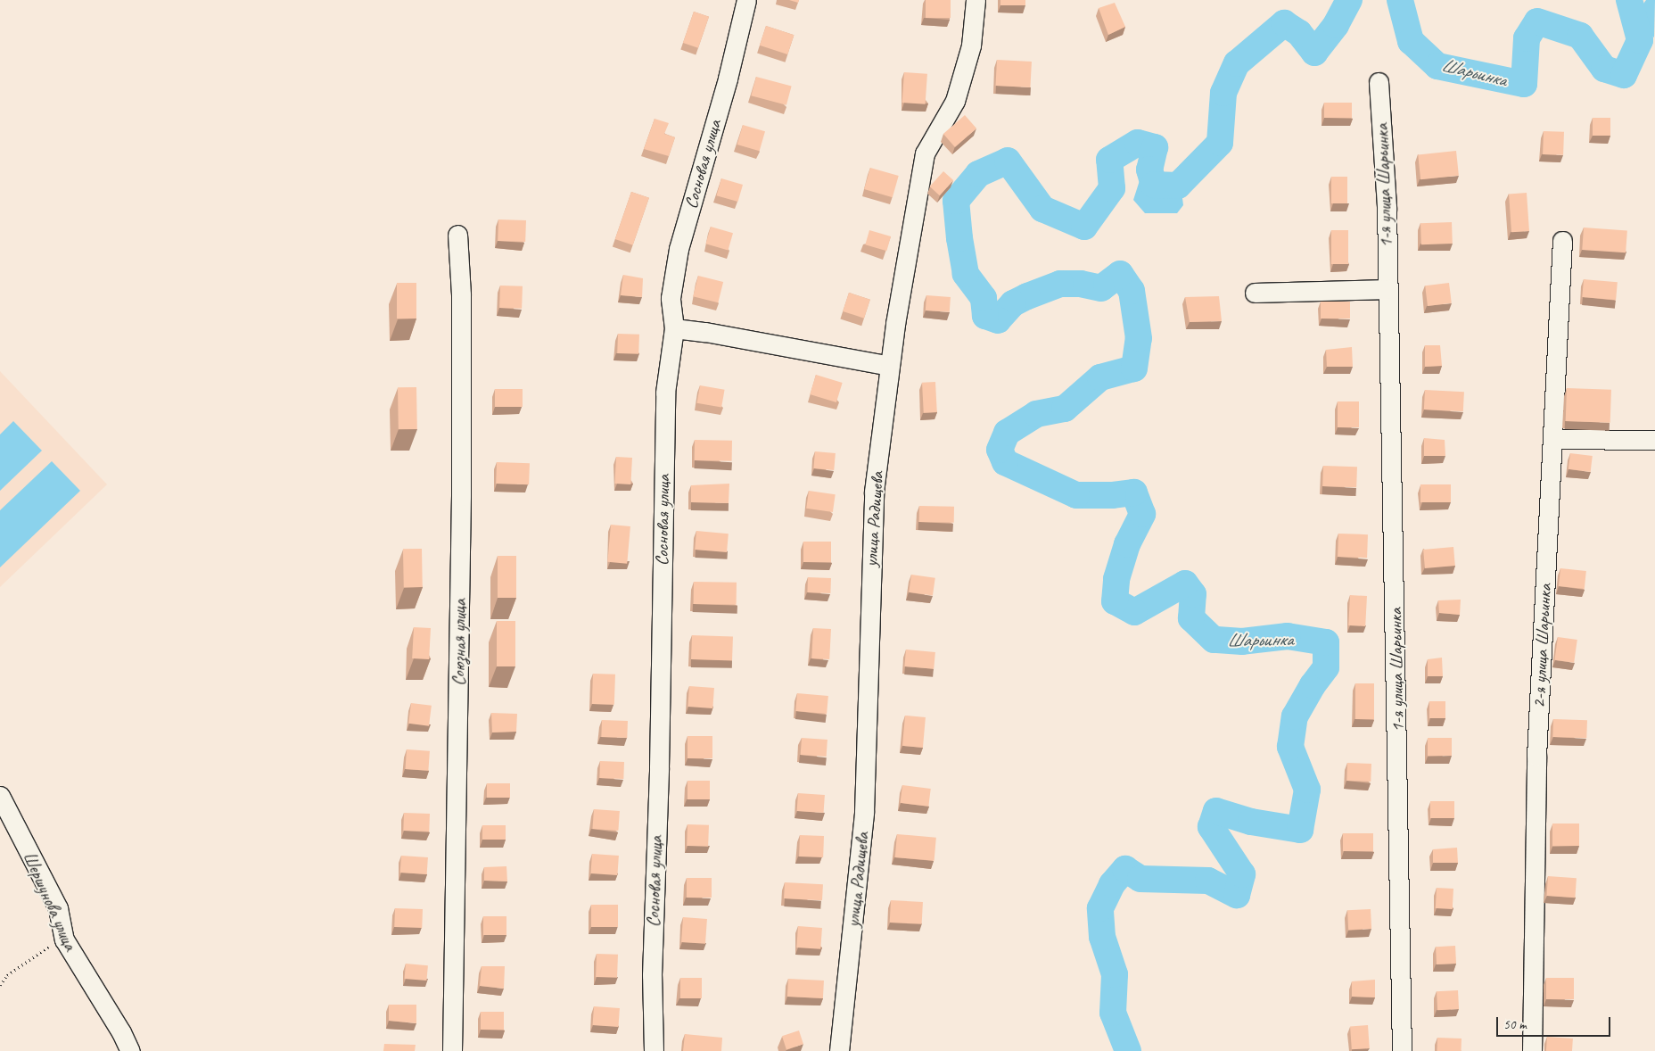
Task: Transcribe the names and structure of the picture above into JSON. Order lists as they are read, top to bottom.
{
  "streets": {
    "street": [
      "Сосновая улица",
      "1-я улица Шарьинка",
      "улица Радищева",
      "Союзная улица",
      "2-я улица Шарьинка",
      "Шершунова улица"
    ]
  },
  "water": ["Шарьинка"],
  "scale_bar": "50 m"
}
